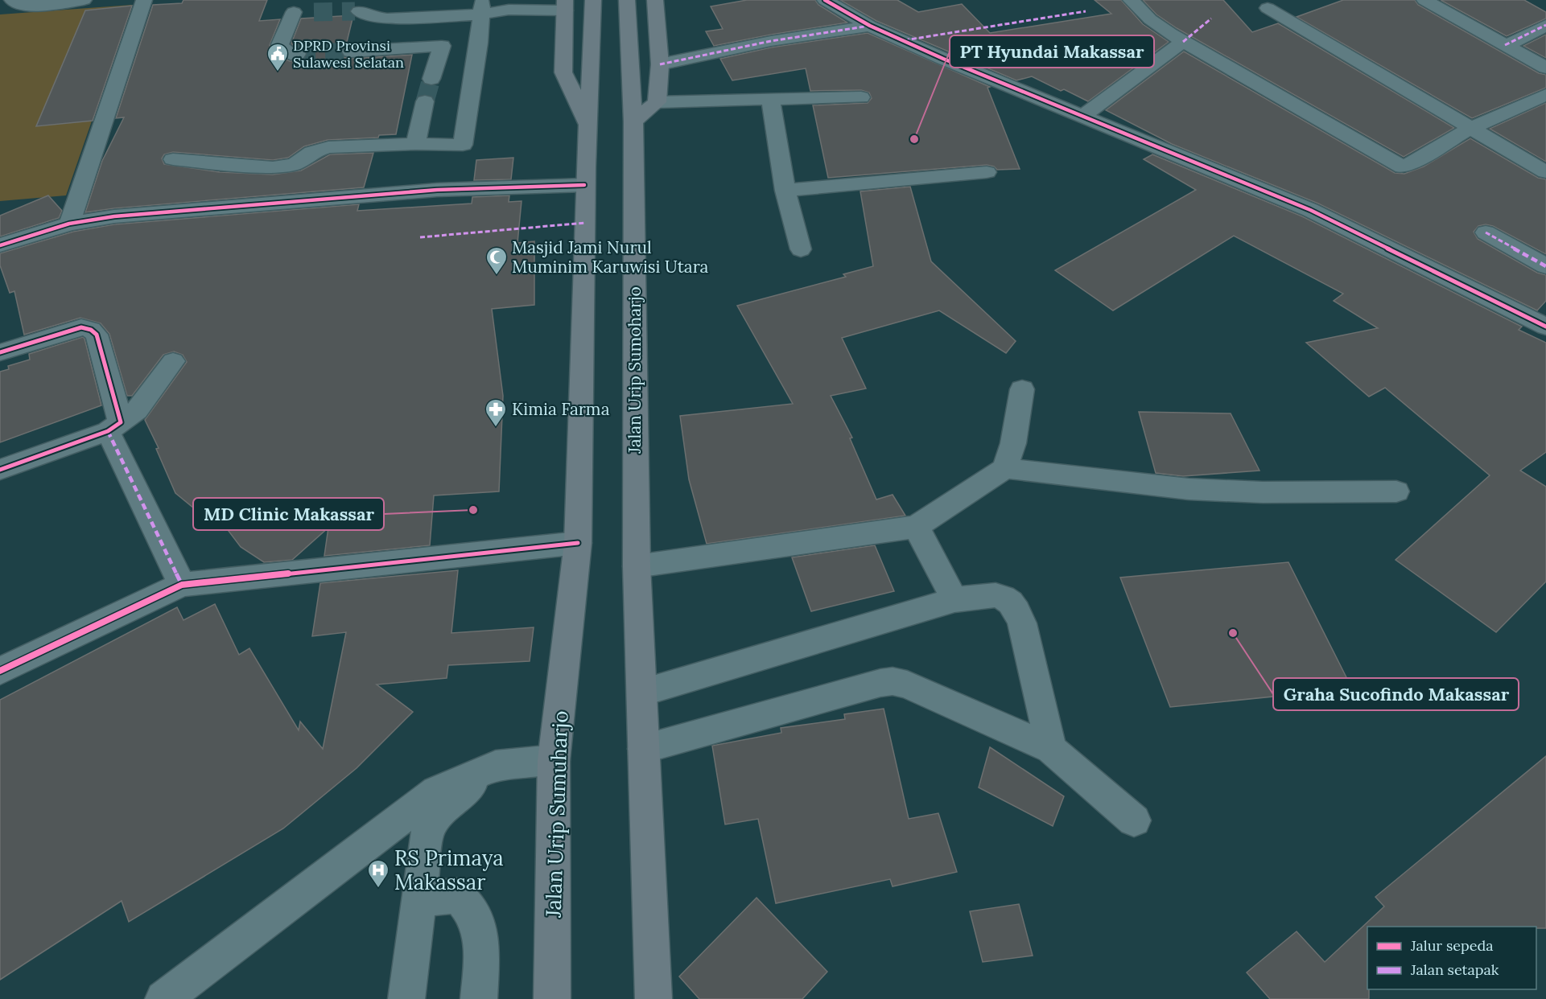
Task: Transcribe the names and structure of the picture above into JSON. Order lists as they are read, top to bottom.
{
  "streets": {
    "highway": ["Jalan Urip Sumoharjo", "Jalan Urip Sumuharjo"]
  },
  "places": {
    "public building": ["DPRD Provinsi Sulawesi Selatan"],
    "other": ["PT Hyundai Makassar", "MD Clinic Makassar", "Graha Sucofindo Makassar"],
    "mosque": ["Masjid Jami Nurul Muminim Karuwisi Utara"],
    "pharmacy": ["Kimia Farma"],
    "hospital": ["RS Primaya Makassar"]
  },
  "legend": ["Jalur sepeda", "Jalan setapak"]
}
